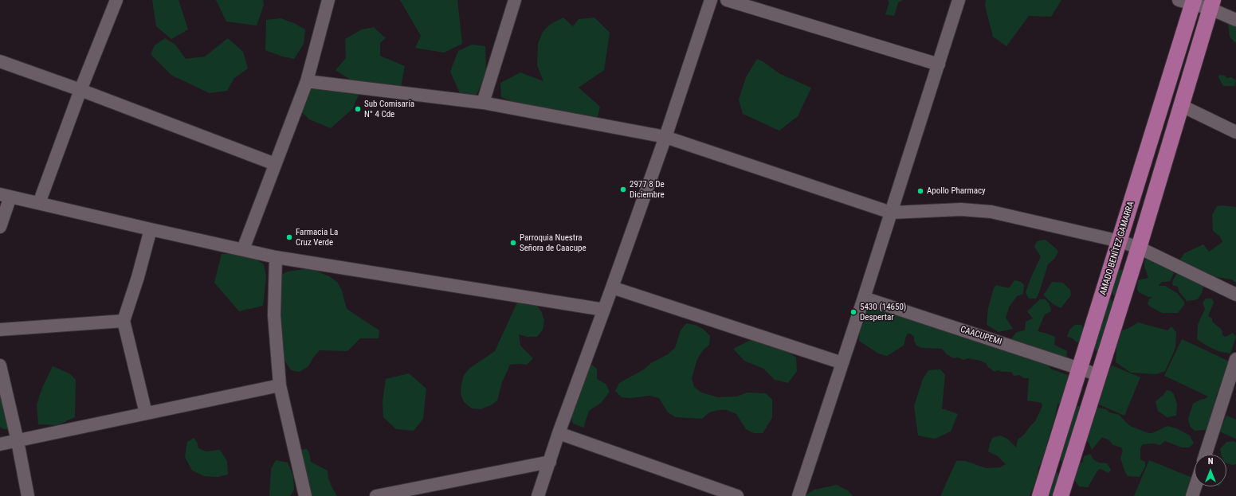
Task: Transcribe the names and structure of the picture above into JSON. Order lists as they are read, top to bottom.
{
  "streets": {
    "main road": ["AMADO BENÍTEZ GAMARRA"],
    "street": ["CAACUPEMI"]
  },
  "crossings": [
    ["AMADO BENÍTEZ GAMARRA", "CAACUPEMI"]
  ],
  "places": [
    "Sub Comisaría N° 4 Cde",
    "2977 8 De Diciembre",
    "Apollo Pharmacy",
    "Farmacia La Cruz Verde",
    "Parroquia Nuestra Señora de Caacupe",
    "5430 (14650) Despertar"
  ],
  "north": "top"
}
